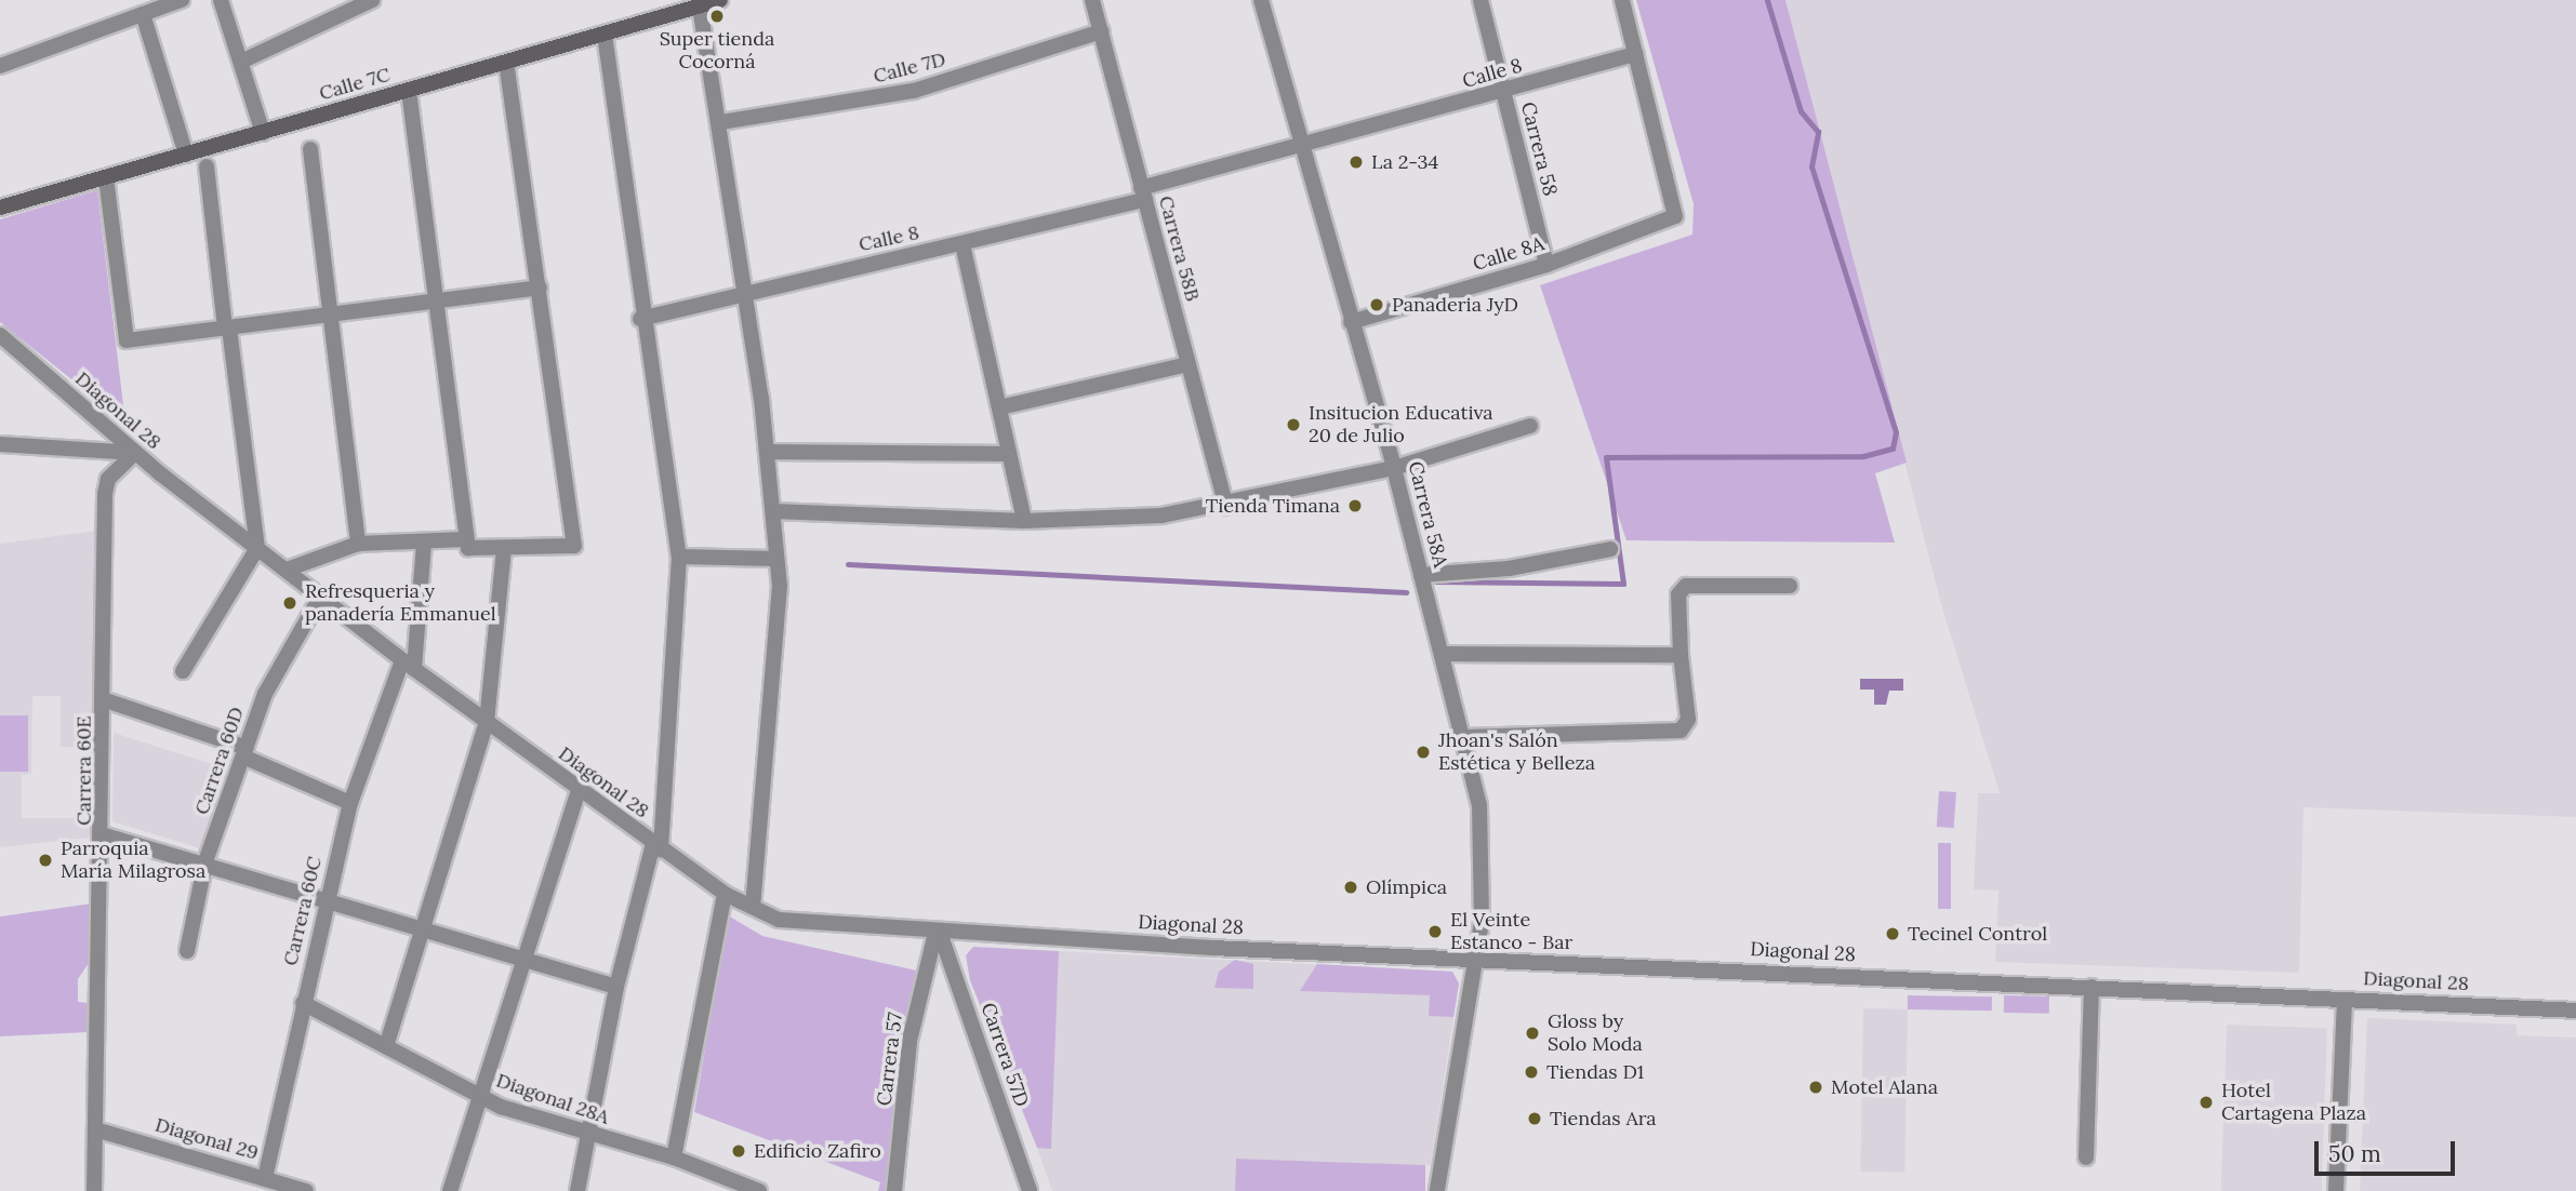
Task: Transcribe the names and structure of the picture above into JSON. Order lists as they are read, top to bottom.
{
  "streets": {
    "street": [
      "Calle 7D",
      "Calle 8",
      "Calle 7C",
      "Carrera 58",
      "Carrera 58B",
      "Calle 8A",
      "Diagonal 28",
      "Carrera 58A",
      "Carrera 60D",
      "Carrera 60E",
      "Carrera 60C",
      "Carrera 57D",
      "Carrera 57",
      "Diagonal 28A",
      "Diagonal 29"
    ]
  },
  "crossings": [
    ["Calle 7D", "Carrera 58B"],
    ["Calle 8", "Carrera 58"],
    ["Calle 8", "Carrera 58B"],
    ["Calle 8", "Calle 8A"],
    ["Calle 8", "Carrera 58A"],
    ["Carrera 58", "Calle 8A"],
    ["Calle 8A", "Carrera 58A"],
    ["Diagonal 28", "Carrera 58A"],
    ["Diagonal 28", "Carrera 60D"],
    ["Diagonal 28", "Carrera 60E"],
    ["Diagonal 28", "Carrera 60C"],
    ["Diagonal 28", "Carrera 57D"],
    ["Diagonal 28", "Carrera 57"],
    ["Carrera 60E", "Diagonal 29"],
    ["Carrera 60C", "Diagonal 28A"],
    ["Carrera 60C", "Diagonal 29"],
    ["Carrera 57D", "Carrera 57"]
  ],
  "places": [
    "Super tienda Cocorná",
    "La 2-34",
    "Panaderia JyD",
    "Insitucion Educativa 20 de Julio",
    "Tienda Timana",
    "Refresqueria y panadería Emmanuel",
    "Jhoan's Salón Estética y Belleza",
    "Parroquia María Milagrosa",
    "Olímpica",
    "El Veinte Estanco - Bar",
    "Tecinel Control",
    "Gloss by Solo Moda",
    "Tiendas D1",
    "Motel Alana",
    "Hotel Cartagena Plaza",
    "Tiendas Ara",
    "Edificio Zafiro"
  ],
  "scale_bar": "50 m"
}
